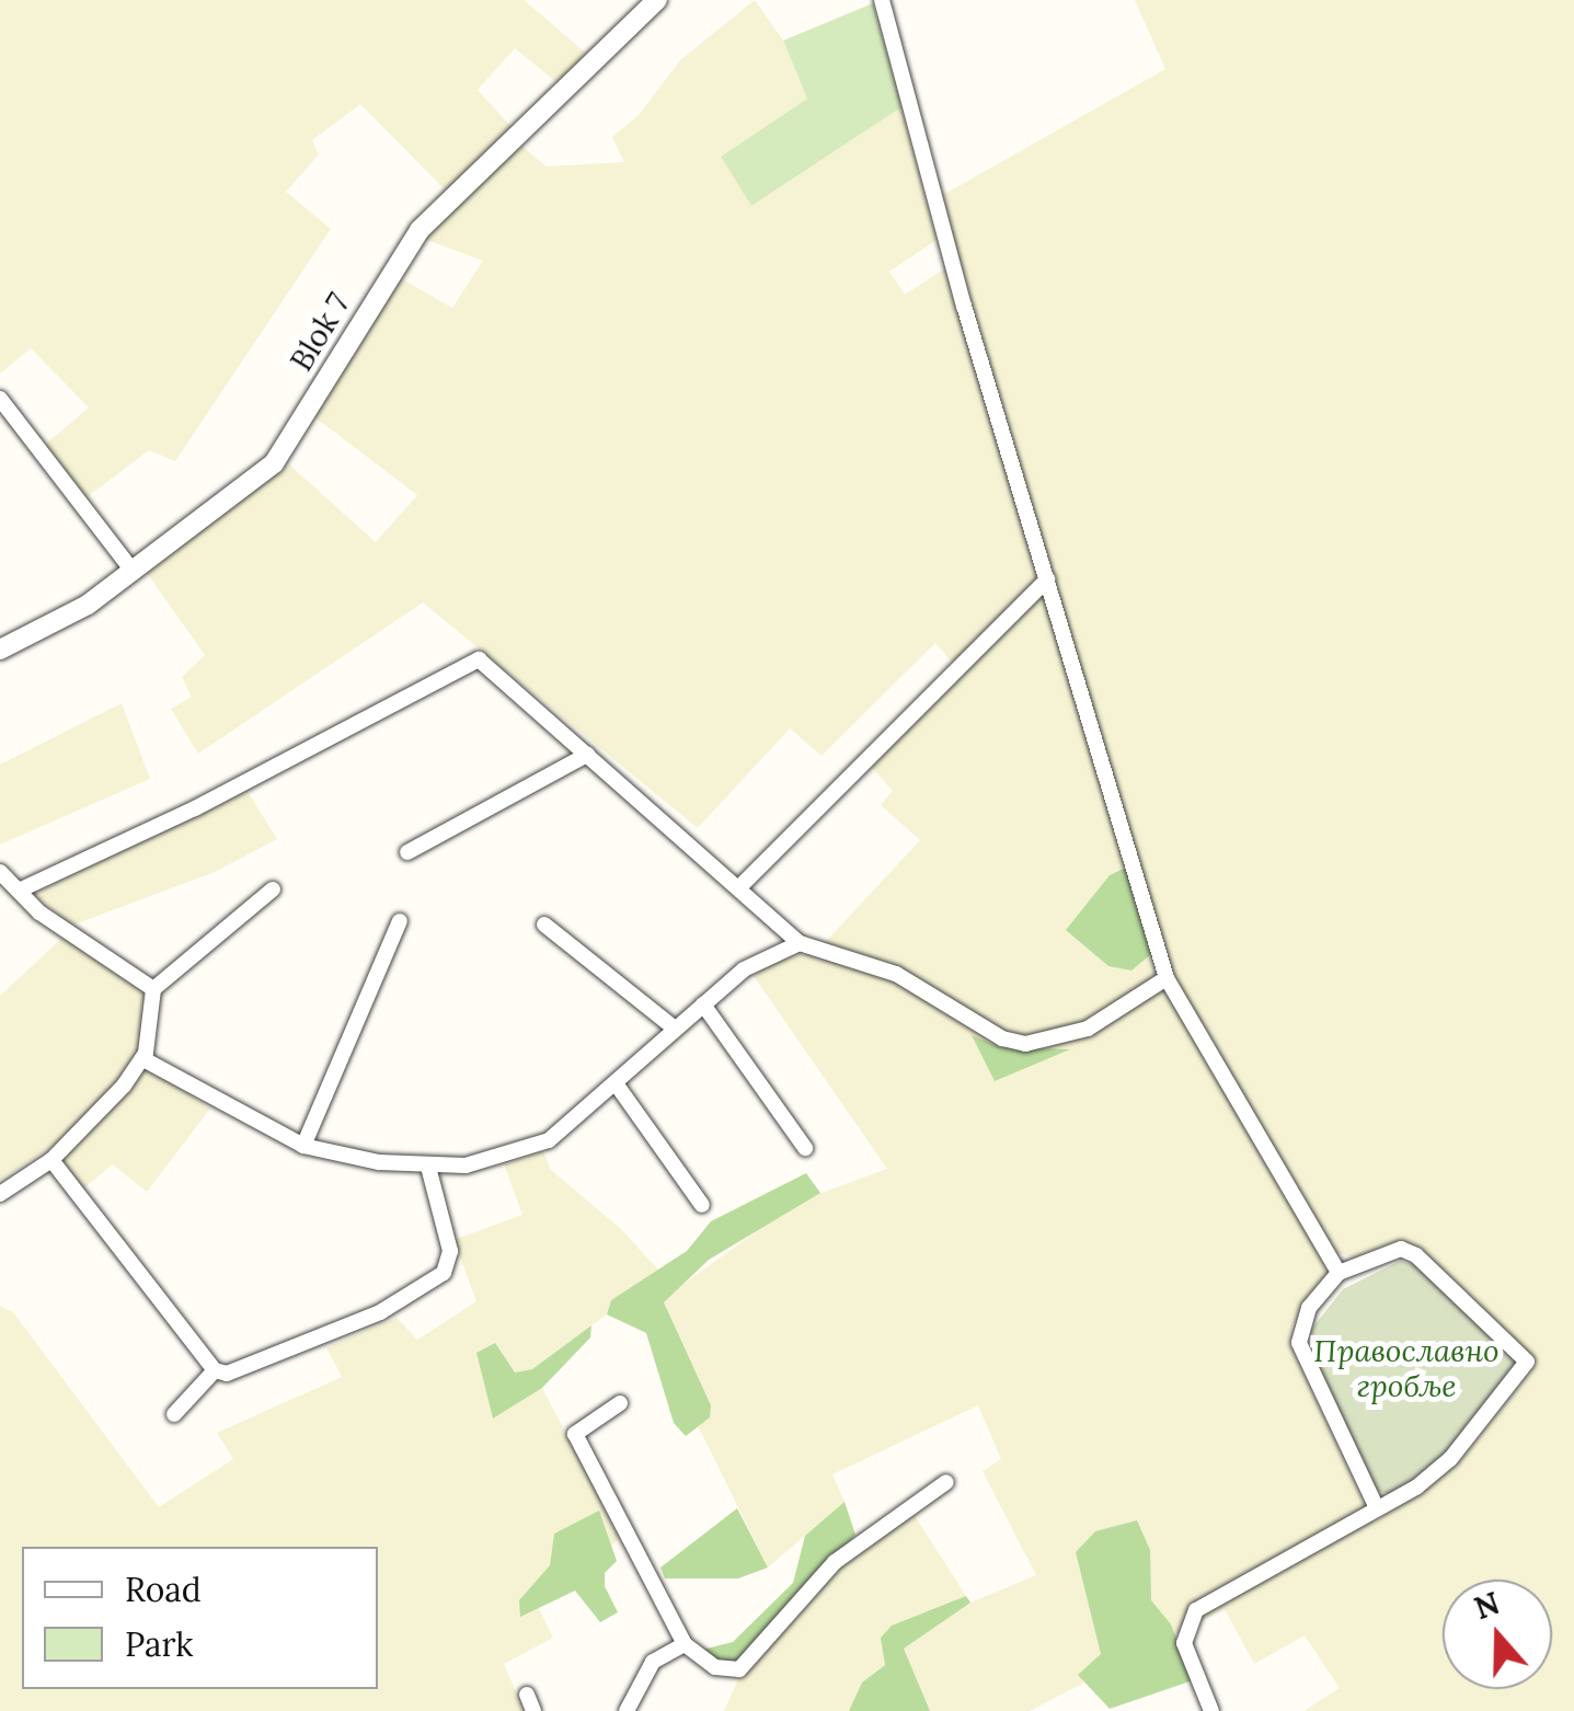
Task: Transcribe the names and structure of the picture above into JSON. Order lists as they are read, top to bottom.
{
  "streets": {
    "street": ["Blok 7"]
  },
  "parks": ["Православно гробље"],
  "legend": ["Road", "Park"],
  "north": "top"
}
